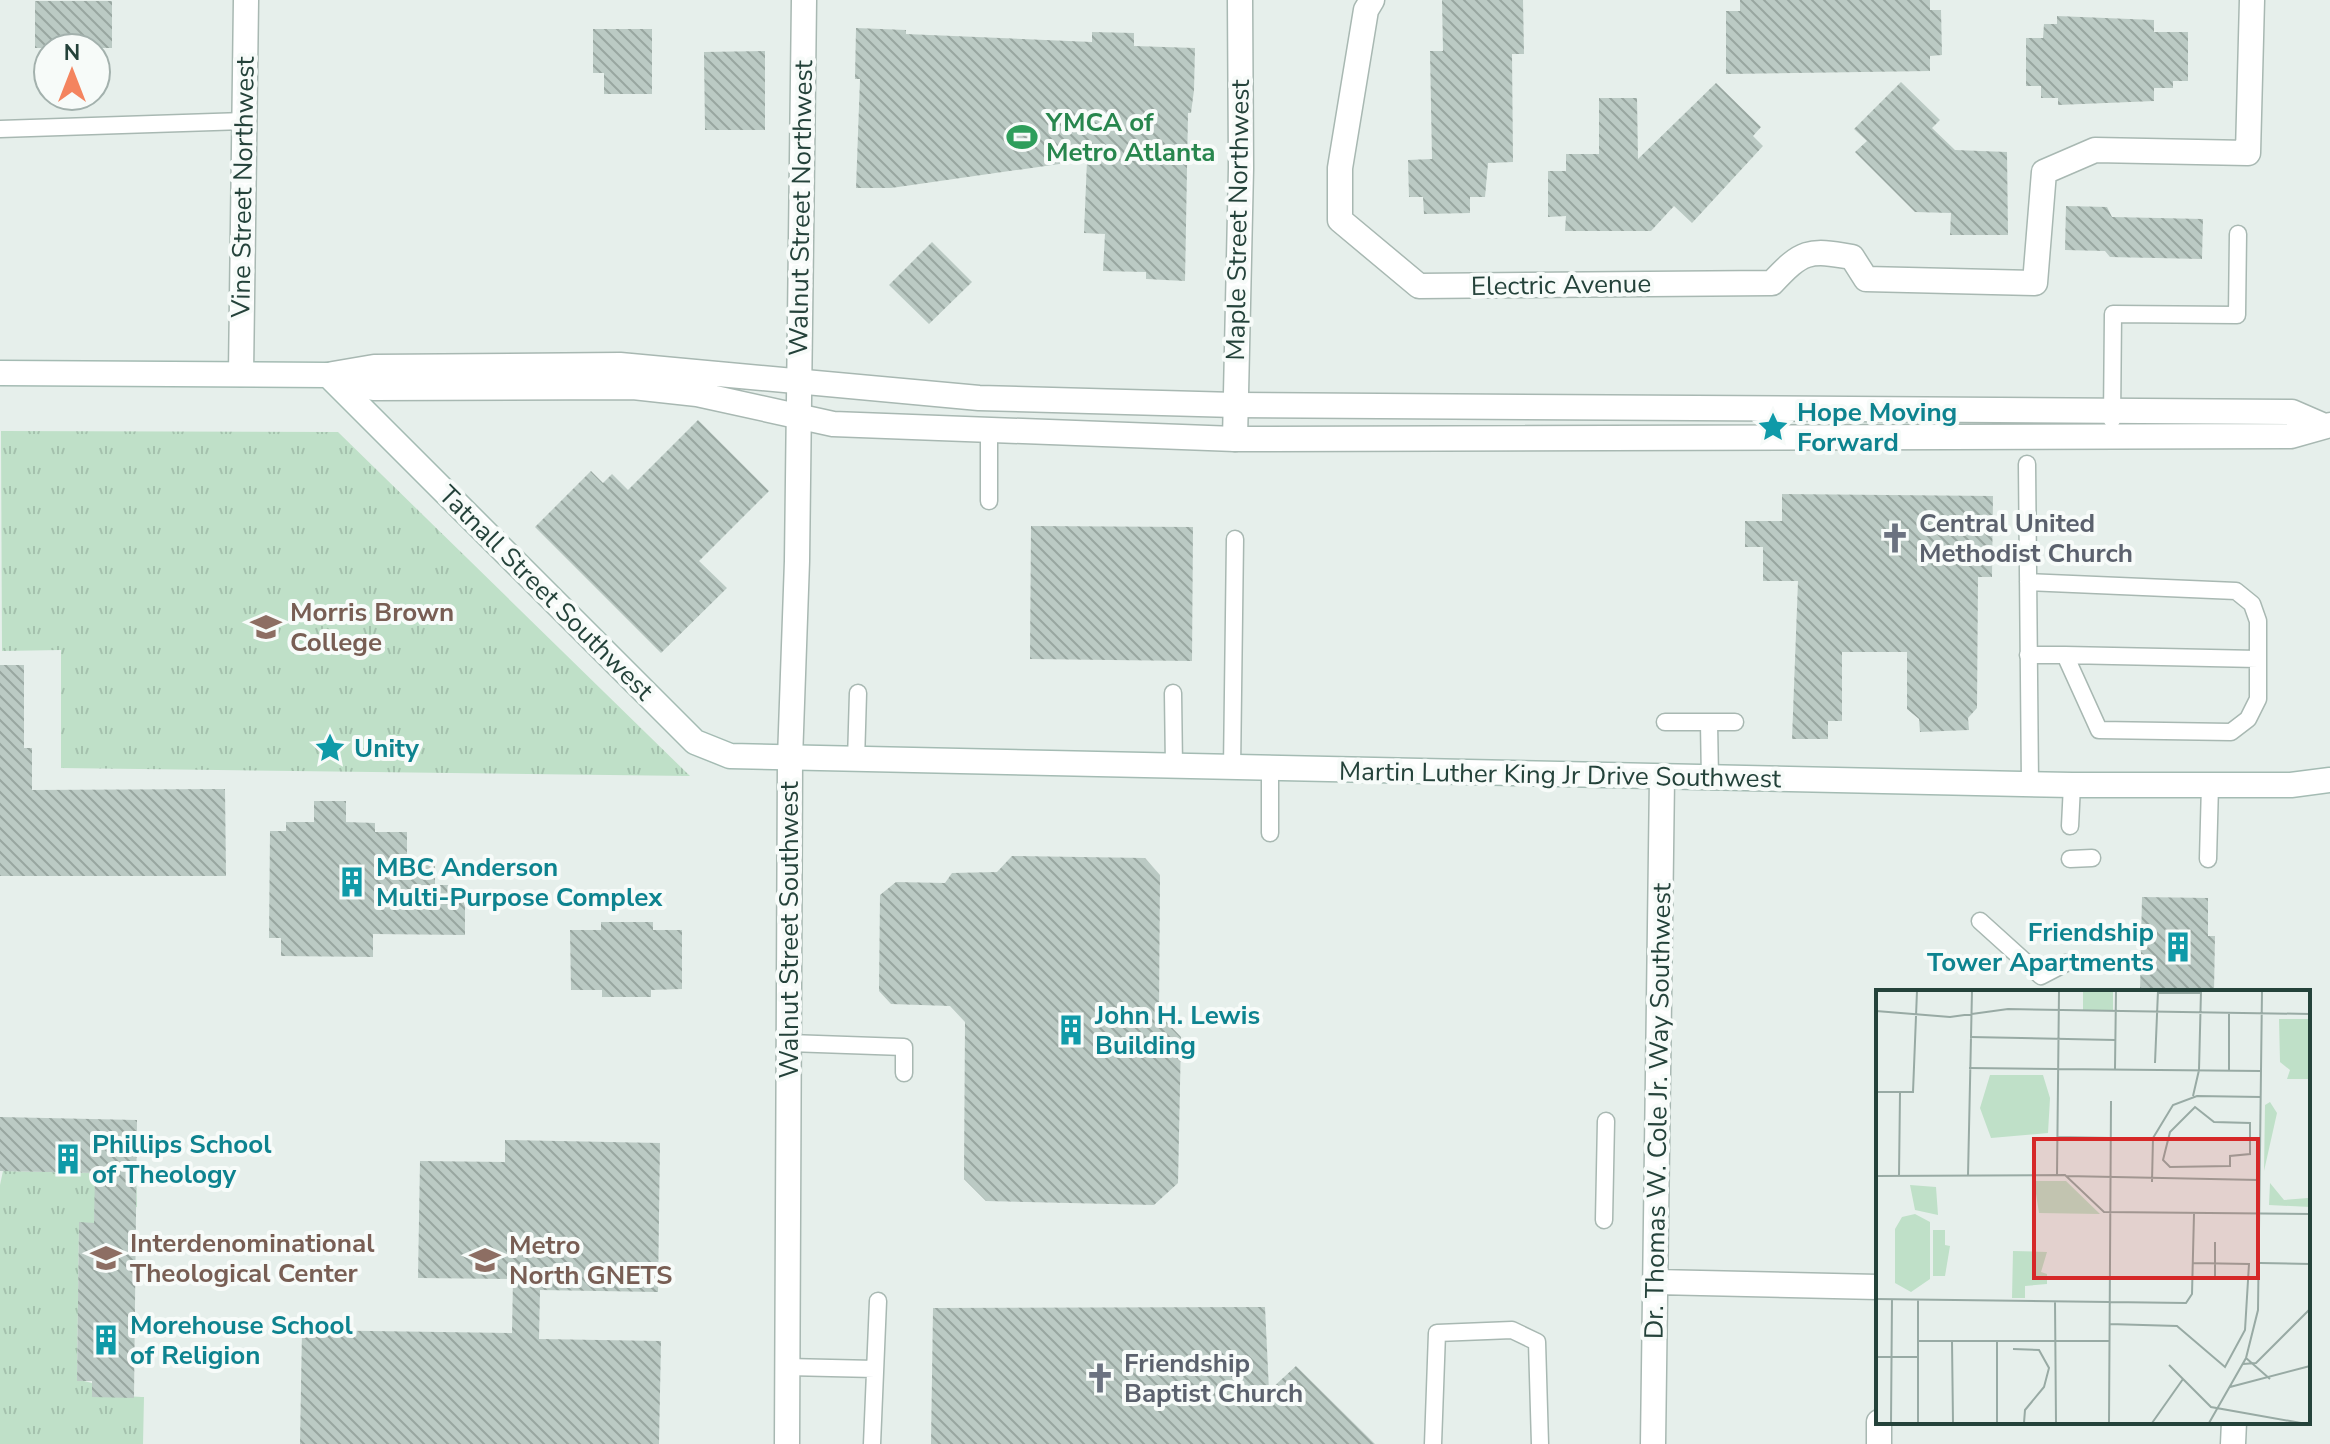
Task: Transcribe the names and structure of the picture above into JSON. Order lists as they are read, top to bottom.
{
  "streets": {
    "street": [
      "Vine Street Northwest",
      "Walnut Street Northwest",
      "Maple Street Northwest",
      "Electric Avenue",
      "Tatnall Street Southwest",
      "Martin Luther King Jr Drive Southwest",
      "Walnut Street Southwest",
      "Dr. Thomas W. Cole Jr. Way Southwest"
    ]
  },
  "crossings": [
    ["Walnut Street Northwest", "Walnut Street Southwest"],
    ["Tatnall Street Southwest", "Martin Luther King Jr Drive Southwest"],
    ["Tatnall Street Southwest", "Walnut Street Southwest"],
    ["Martin Luther King Jr Drive Southwest", "Walnut Street Southwest"],
    ["Martin Luther King Jr Drive Southwest", "Dr. Thomas W. Cole Jr. Way Southwest"]
  ],
  "places": {
    "sports": ["YMCA of Metro Atlanta"],
    "place": ["Hope Moving Forward", "Unity"],
    "church": ["Central United Methodist Church", "Friendship Baptist Church"],
    "school or university": ["Morris Brown College", "Interdenominational Theological Center", "Metro North GNETS"],
    "building": [
      "MBC Anderson Multi-Purpose Complex",
      "Friendship Tower Apartments",
      "John H. Lewis Building",
      "Phillips School of Theology",
      "Morehouse School of Religion"
    ]
  },
  "north": "top"
}
